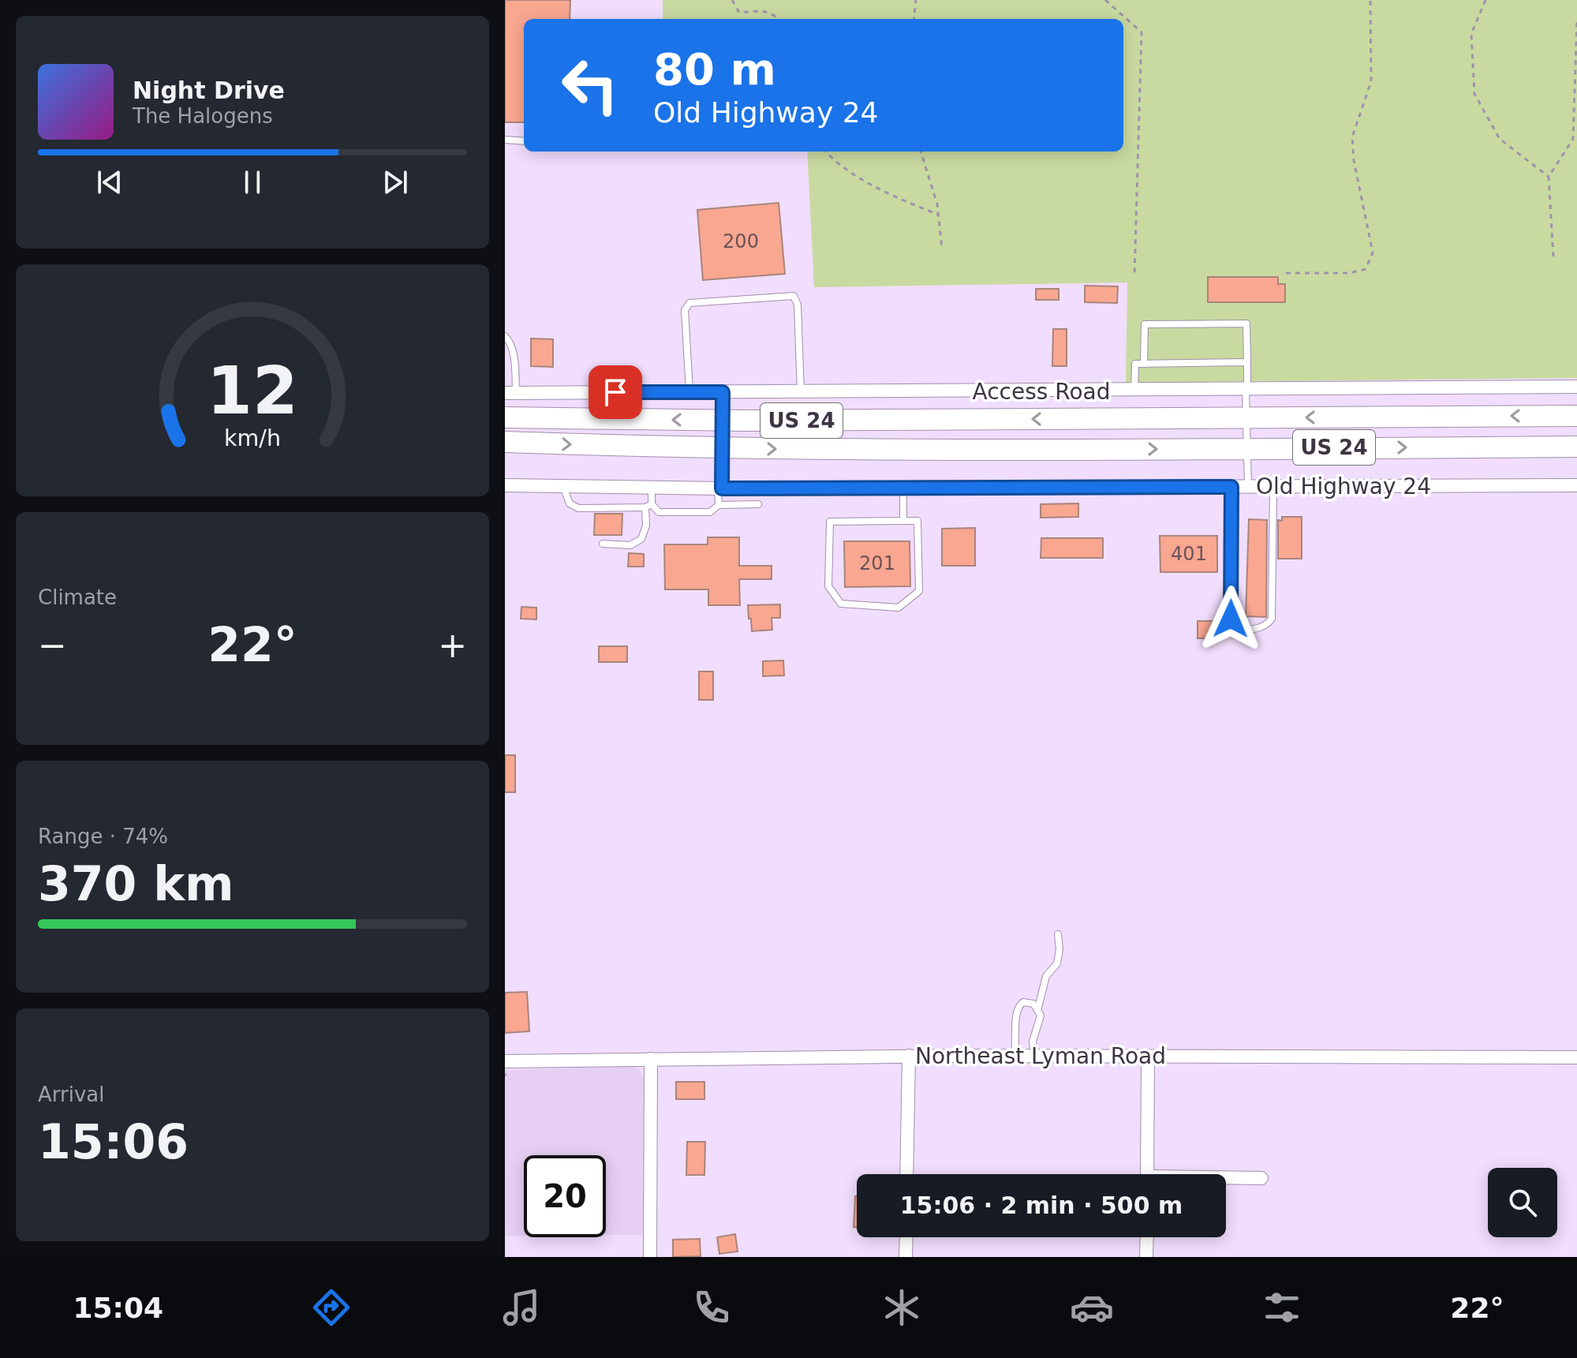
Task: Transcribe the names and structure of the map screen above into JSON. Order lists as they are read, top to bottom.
{
  "streets": {
    "highway": ["US 24"],
    "street": ["Access Road", "Old Highway 24", "Northeast Lyman Road"]
  },
  "house_numbers": ["200", "401", "201"],
  "page": {
    "turn": ["80 m", "Old Highway 24"],
    "song": ["Night Drive", "The Halogens"],
    "tile": [
      "Climate",
      ["Range · 74%", "370 km"],
      ["Arrival", "15:06"]
    ],
    "heat": ["−", "22°", "+"],
    "limit": "20",
    "trip": "15:06 · 2 min · 500 m",
    "tabs": ["15:04", "22°"],
    "gauge": ["12", "km/h"]
  }
}
